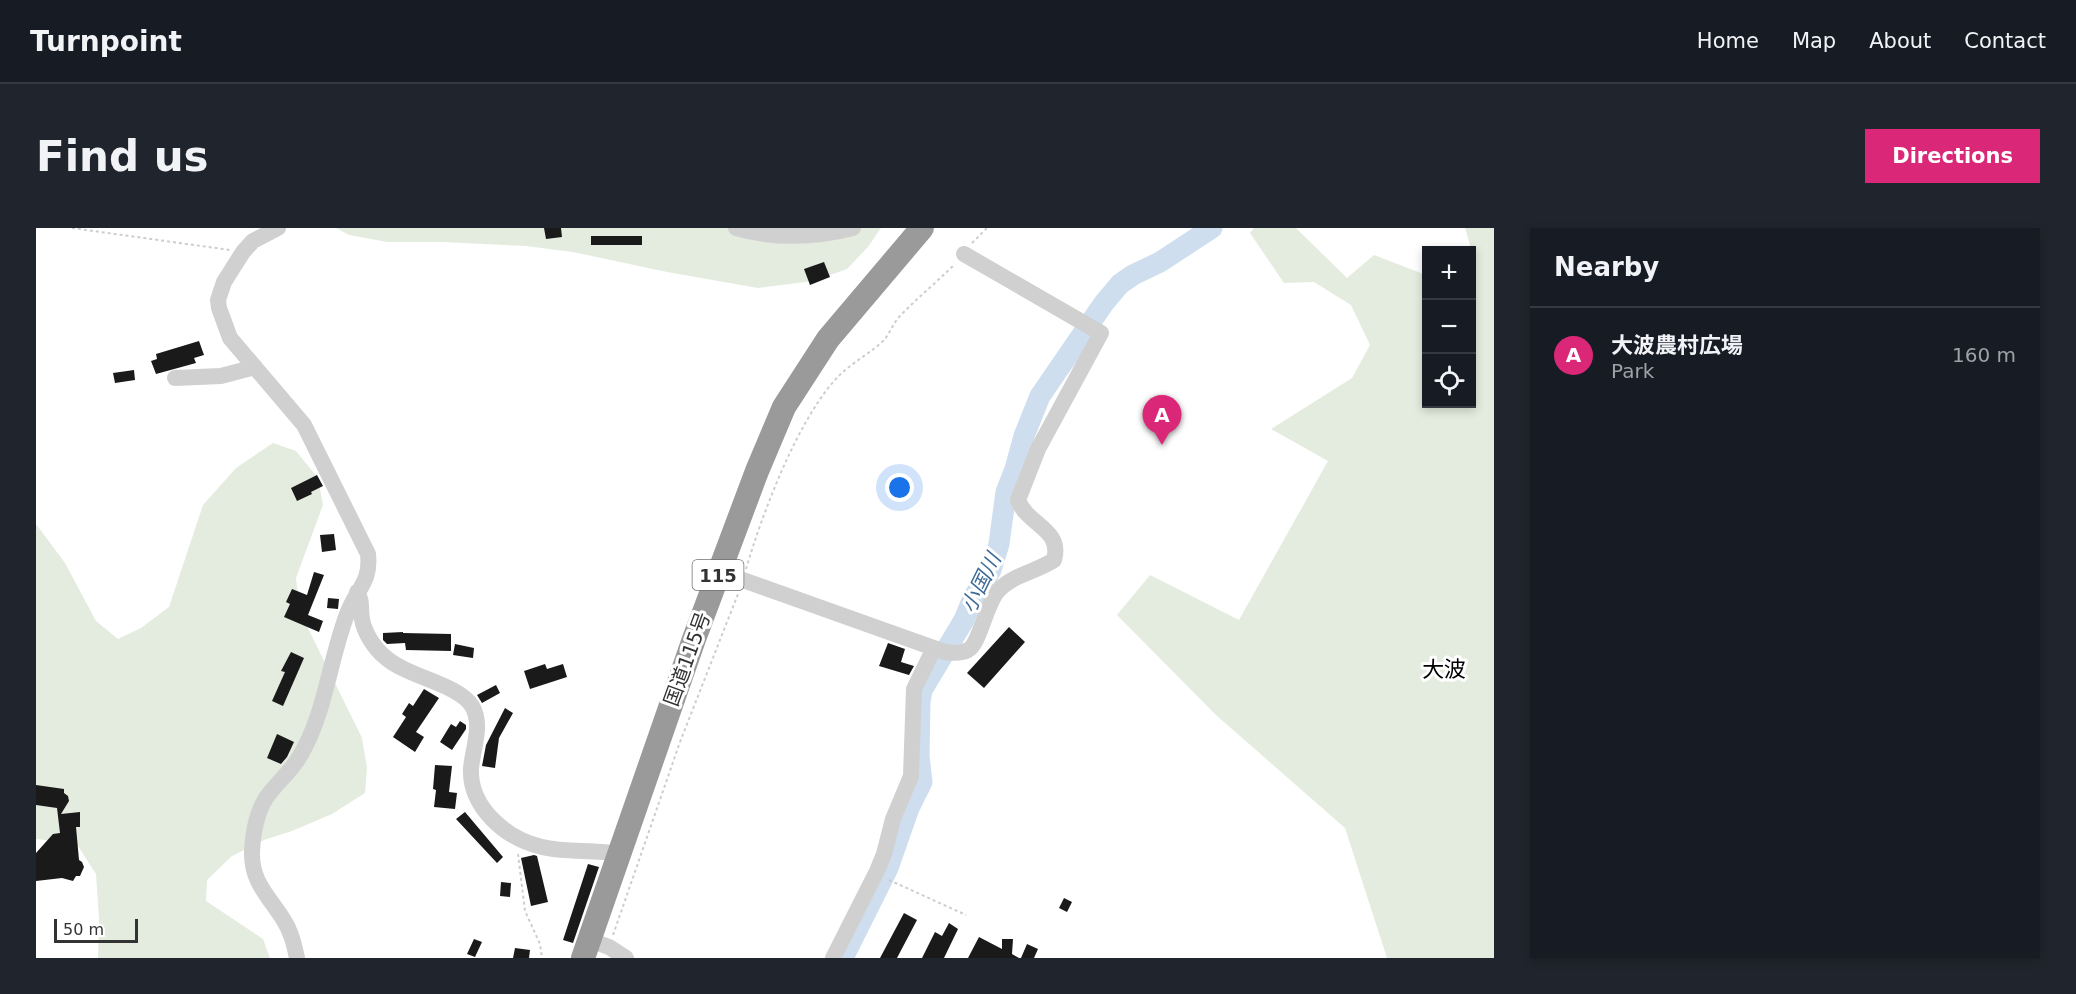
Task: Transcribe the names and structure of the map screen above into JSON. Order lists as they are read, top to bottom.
{
  "streets": {
    "highway": ["115", "国道115号"]
  },
  "districts": ["大波"],
  "water": ["小国川"],
  "scale_bar": "50 m",
  "page": {
    "header": "Turnpoint",
    "nav": [
      "Home",
      "Map",
      "About",
      "Contact"
    ],
    "buttons": "Directions",
    "title": "Find us",
    "heading": "Nearby",
    "map_buttons": ["+", "−"],
    "list": [
      {
        "mark": "A",
        "name": "大波農村広場",
        "note": "Park",
        "value": "160 m"
      }
    ],
    "pins": "A",
    "scale": "50 m"
  }
}
